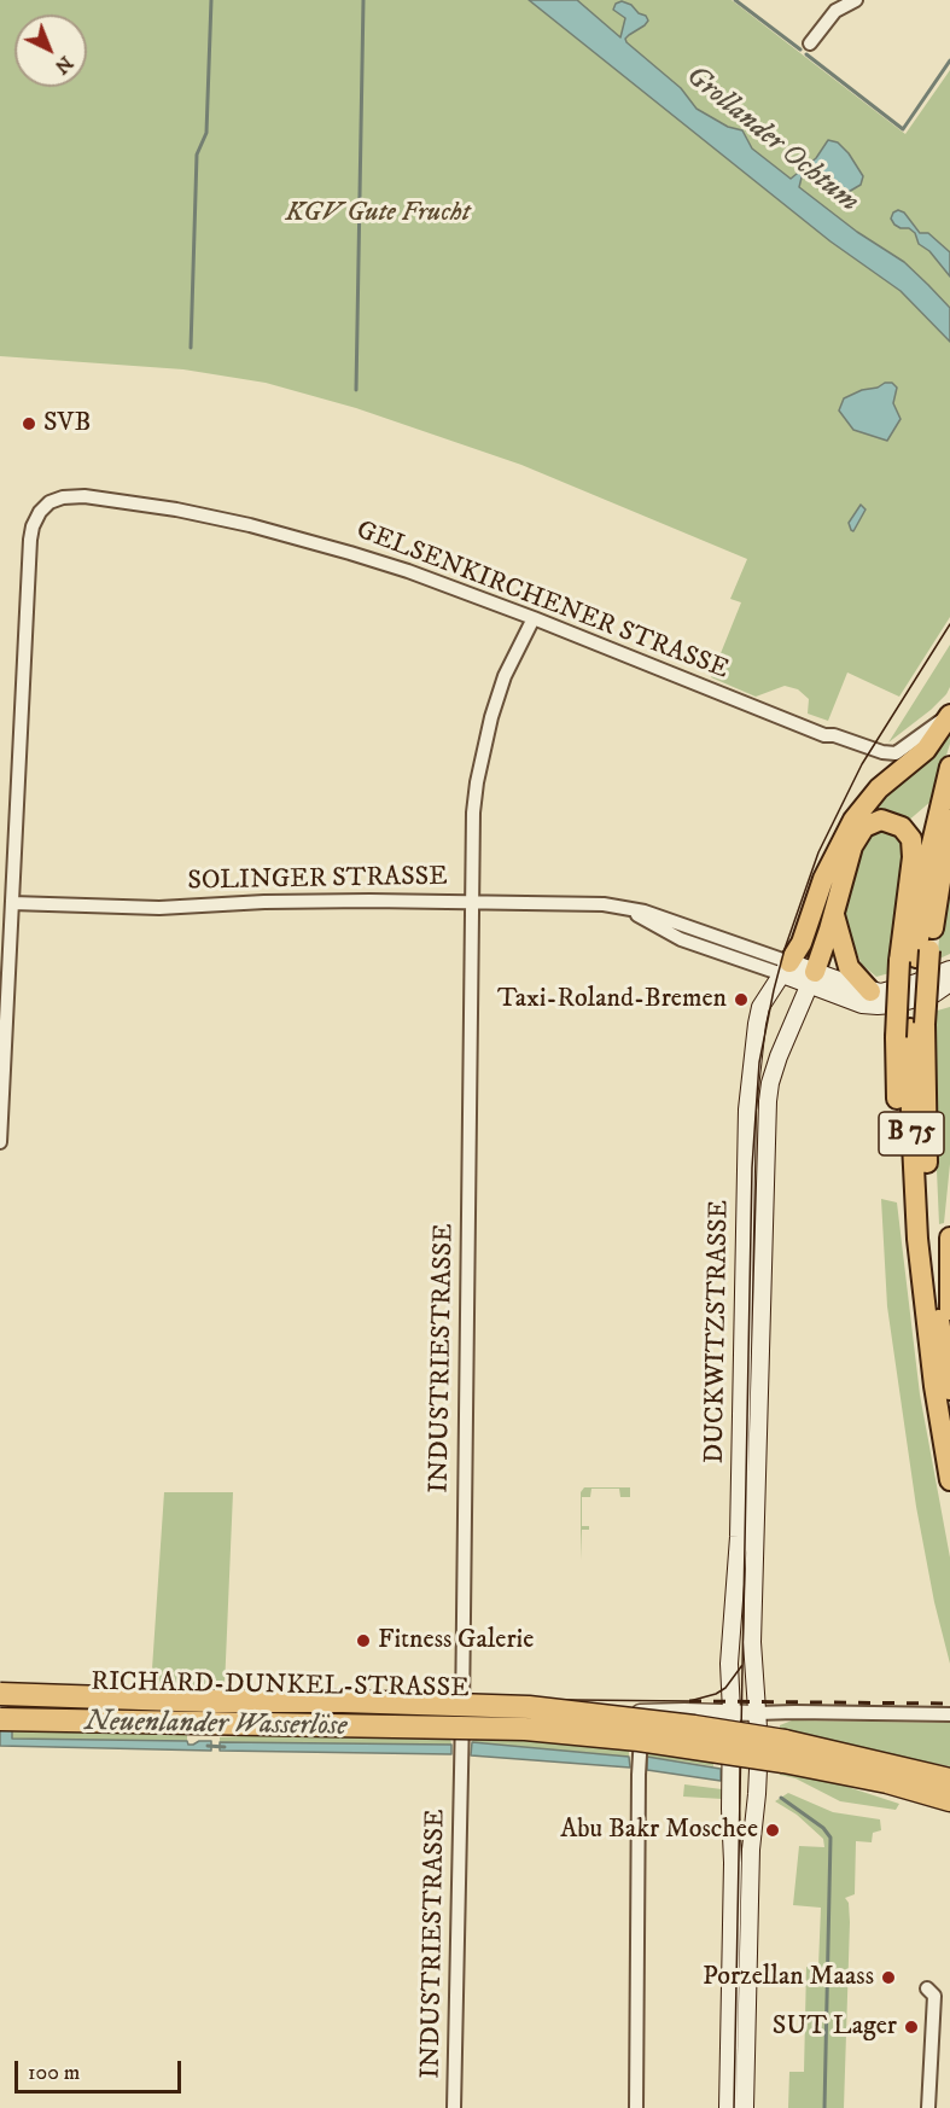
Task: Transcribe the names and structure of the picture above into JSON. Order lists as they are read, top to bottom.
{
  "streets": {
    "highway": ["B 75"],
    "main road": ["SOLINGER STRASSE", "DUCKWITZSTRASSE"],
    "street": ["GELSENKIRCHENER STRASSE", "INDUSTRIESTRASSE", "RICHARD-DUNKEL-STRASSE"]
  },
  "crossings": [
    ["GELSENKIRCHENER STRASSE", "SOLINGER STRASSE"],
    ["GELSENKIRCHENER STRASSE", "INDUSTRIESTRASSE"],
    ["SOLINGER STRASSE", "DUCKWITZSTRASSE"],
    ["SOLINGER STRASSE", "INDUSTRIESTRASSE"],
    ["DUCKWITZSTRASSE", "RICHARD-DUNKEL-STRASSE"],
    ["INDUSTRIESTRASSE", "RICHARD-DUNKEL-STRASSE"]
  ],
  "water": ["Grollander Ochtum", "Neuenlander Wasserlöse"],
  "parks": ["KGV Gute Frucht"],
  "places": [
    "SVB",
    "Taxi-Roland-Bremen",
    "Fitness Galerie",
    "Abu Bakr Moschee",
    "Porzellan Maass",
    "SUT Lager"
  ],
  "scale_bar": "100 m",
  "north": "bottom right"
}
